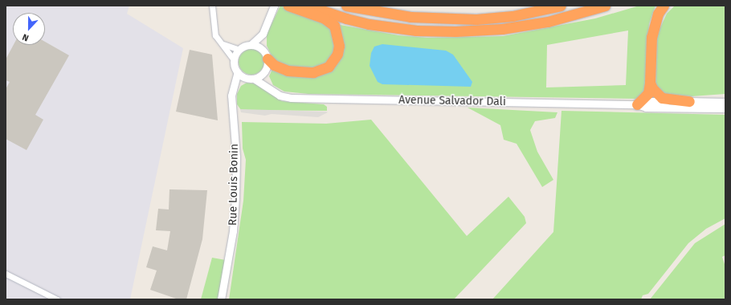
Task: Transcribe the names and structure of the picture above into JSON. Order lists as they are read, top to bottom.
{
  "streets": {
    "street": ["Avenue Salvador Dali", "Rue Louis Bonin"]
  },
  "crossings": [
    ["Avenue Salvador Dali", "Rue Louis Bonin"]
  ],
  "north": "bottom"
}
